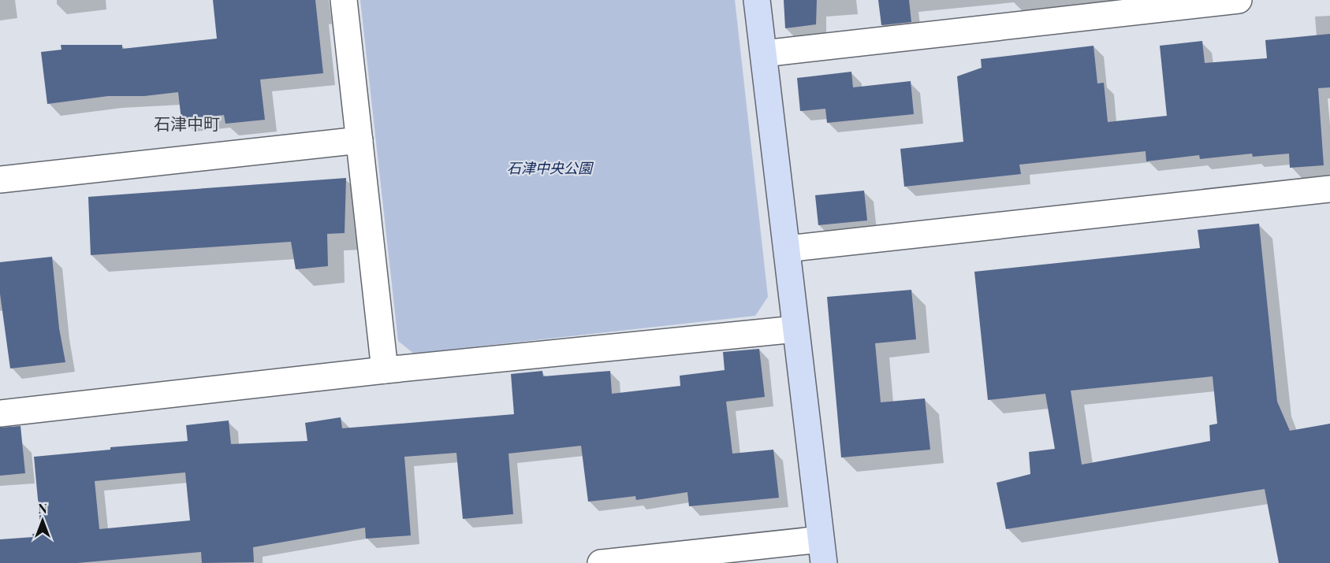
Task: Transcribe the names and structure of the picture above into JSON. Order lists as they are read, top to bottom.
{
  "districts": ["石津中町"],
  "parks": ["石津中央公園"],
  "north": "top"
}
